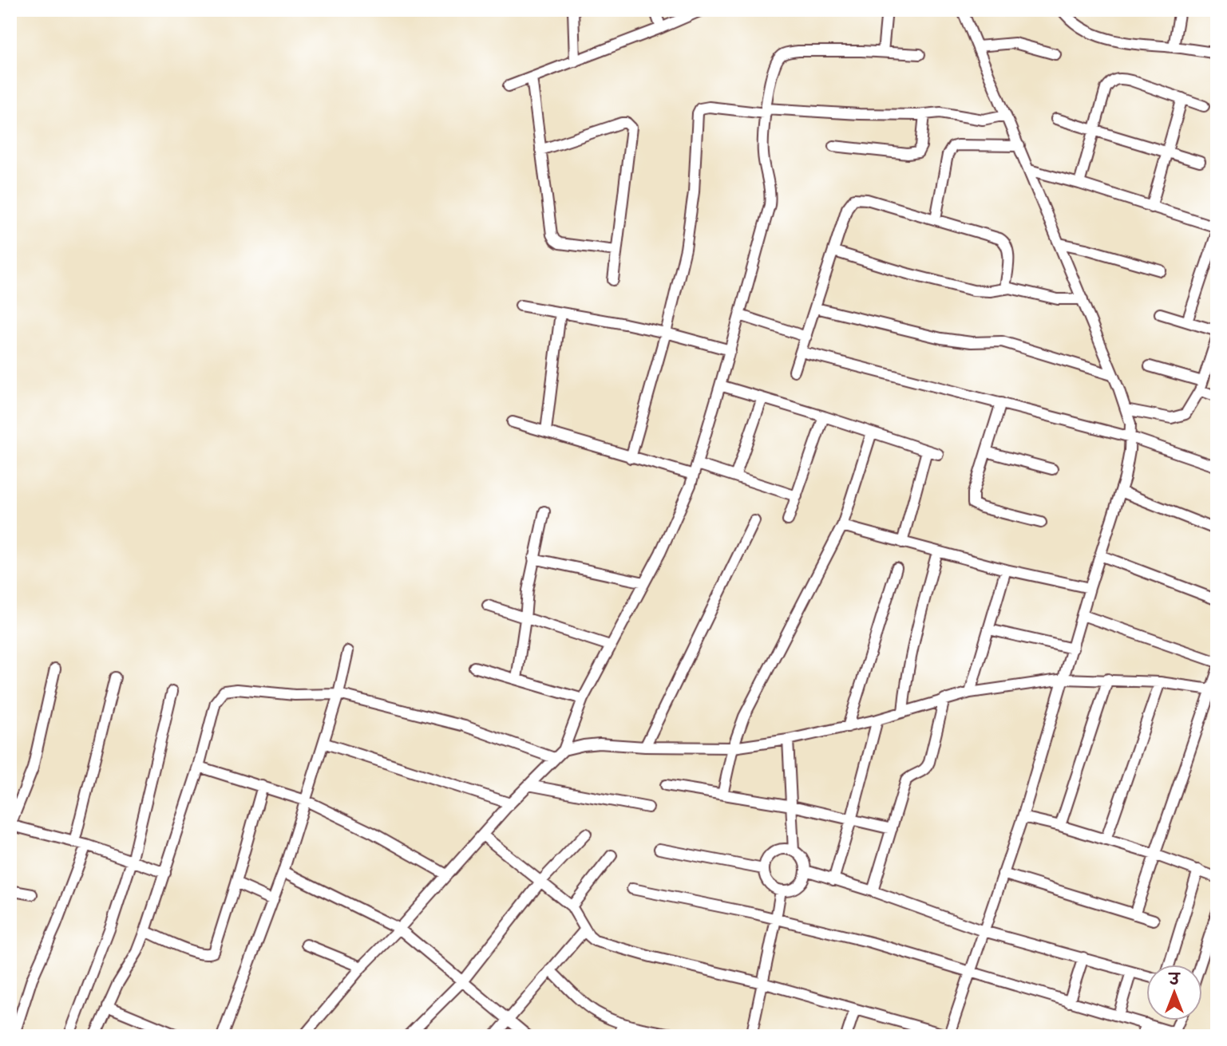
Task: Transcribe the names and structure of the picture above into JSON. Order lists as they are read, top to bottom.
{
  "north": "top"
}
